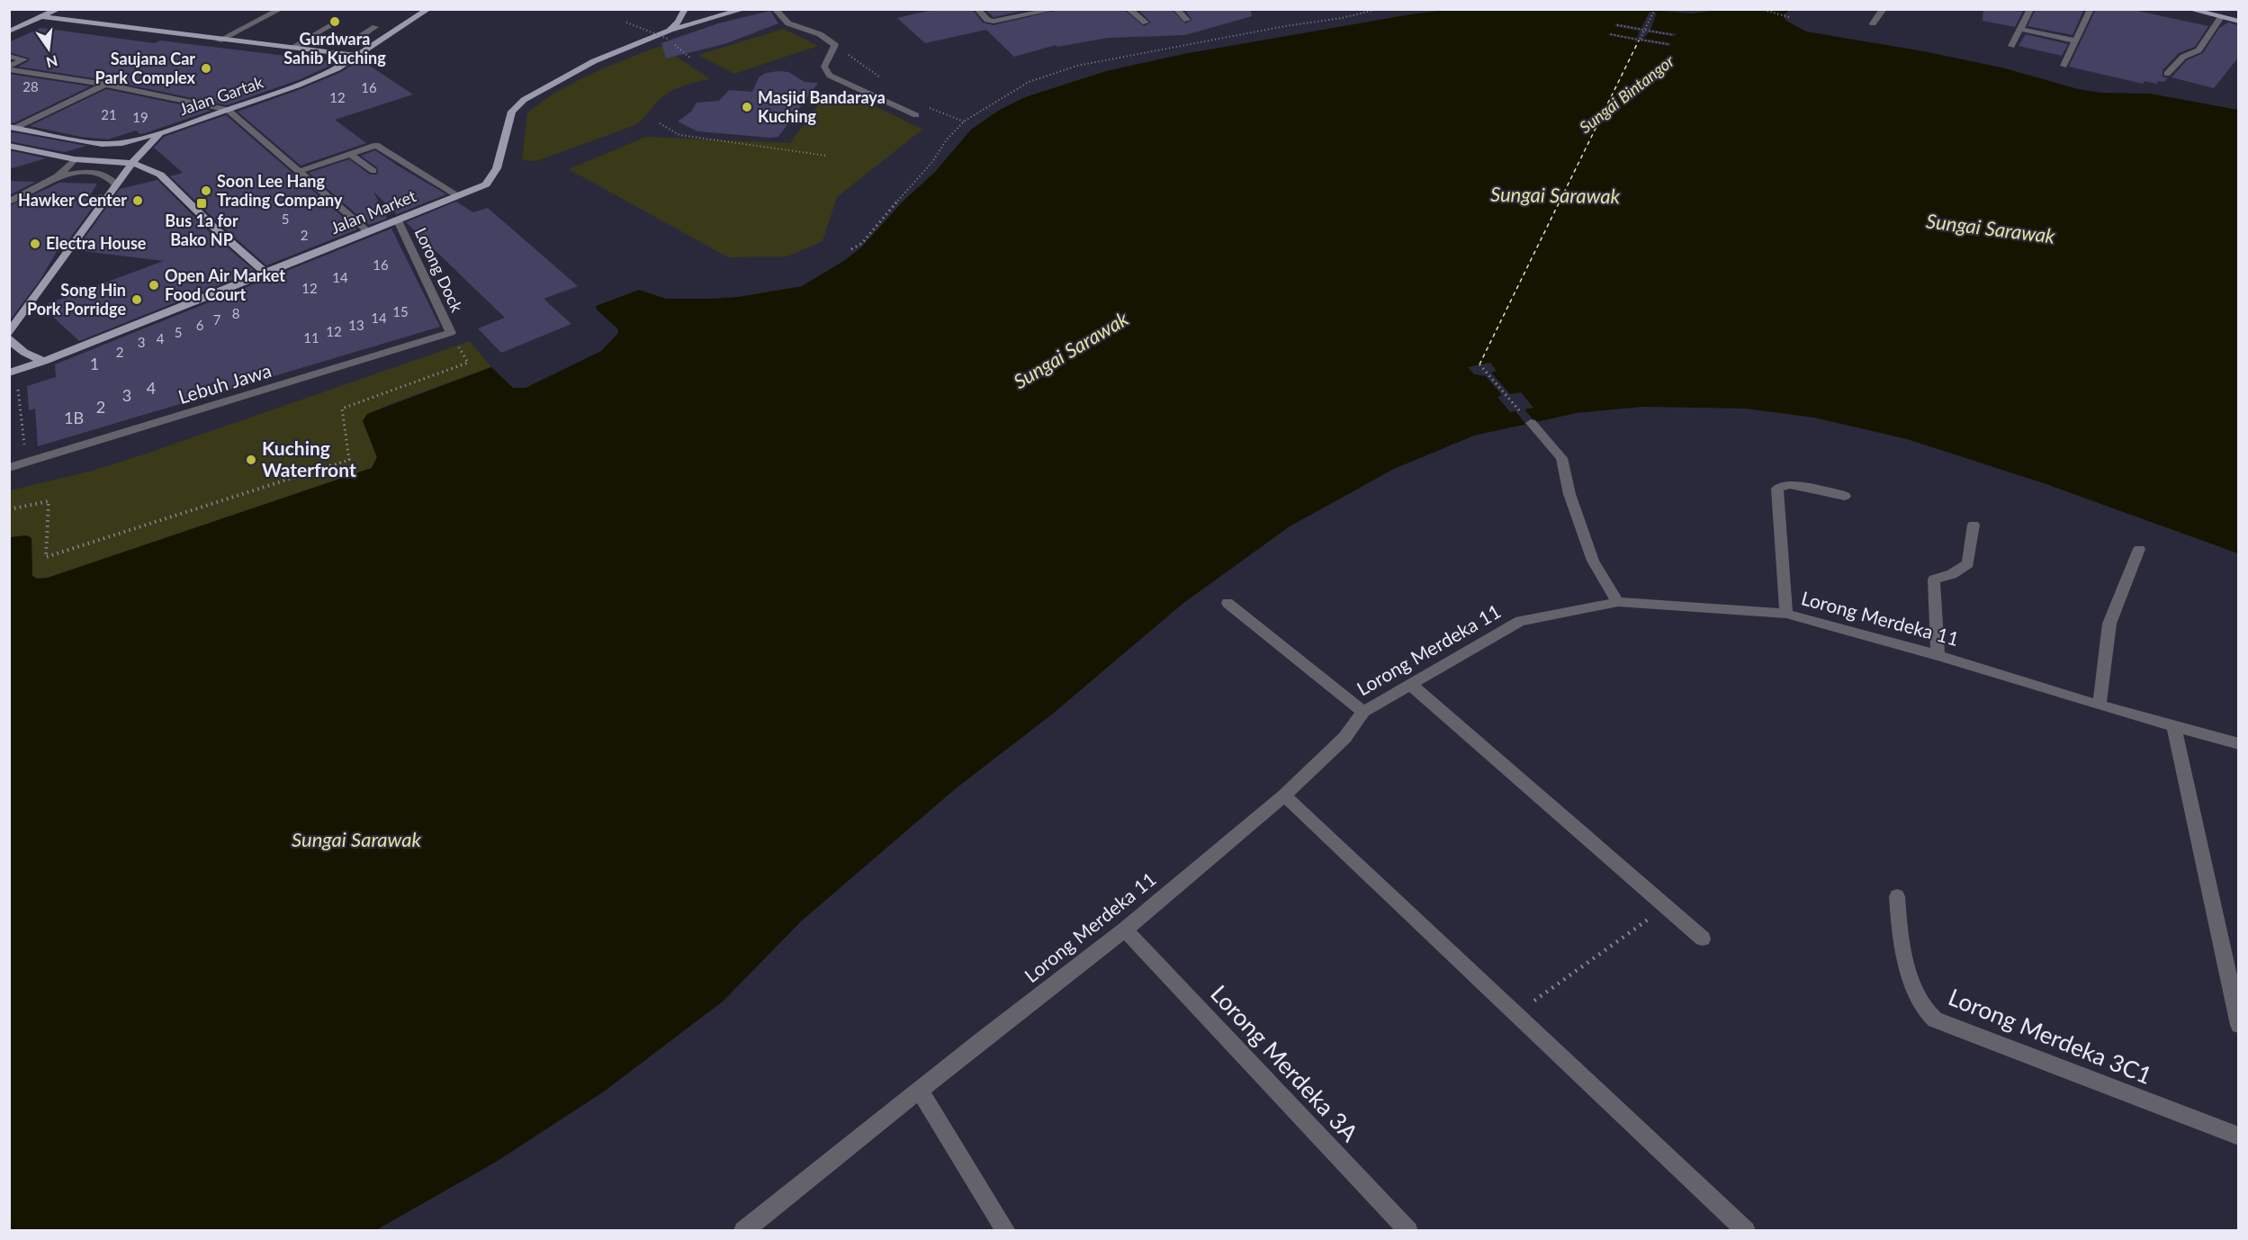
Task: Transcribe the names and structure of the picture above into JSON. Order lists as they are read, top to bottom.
{
  "streets": {
    "main road": ["Jalan Gartak", "Jalan Market"],
    "street": [
      "Lorong Dock",
      "Lebuh Jawa",
      "Lorong Merdeka 11",
      "Lorong Merdeka 3C1",
      "Lorong Merdeka 3A"
    ]
  },
  "crossings": [
    ["Jalan Market", "Lorong Dock"],
    ["Lorong Dock", "Lebuh Jawa"],
    ["Lorong Merdeka 11", "Lorong Merdeka 3A"]
  ],
  "water": ["Sungai Bintangor", "Sungai Sarawak"],
  "places": {
    "other": [
      "Gurdwara Sahib Kuching",
      "Saujana Car Park Complex",
      "Masjid Bandaraya Kuching",
      "Soon Lee Hang Trading Company",
      "Hawker Center",
      "Electra House",
      "Open Air Market Food Court",
      "Song Hin Pork Porridge",
      "Kuching Waterfront"
    ],
    "transit": ["Bus 1a for Bako NP"]
  },
  "house_numbers": [
    "28",
    "16",
    "12",
    "21",
    "19",
    "5",
    "2",
    "16",
    "14",
    "12",
    "15",
    "8",
    "14",
    "7",
    "6",
    "13",
    "12",
    "5",
    "11",
    "4",
    "3",
    "2",
    "1",
    "4",
    "3",
    "2",
    "1B"
  ],
  "north": "bottom"
}
